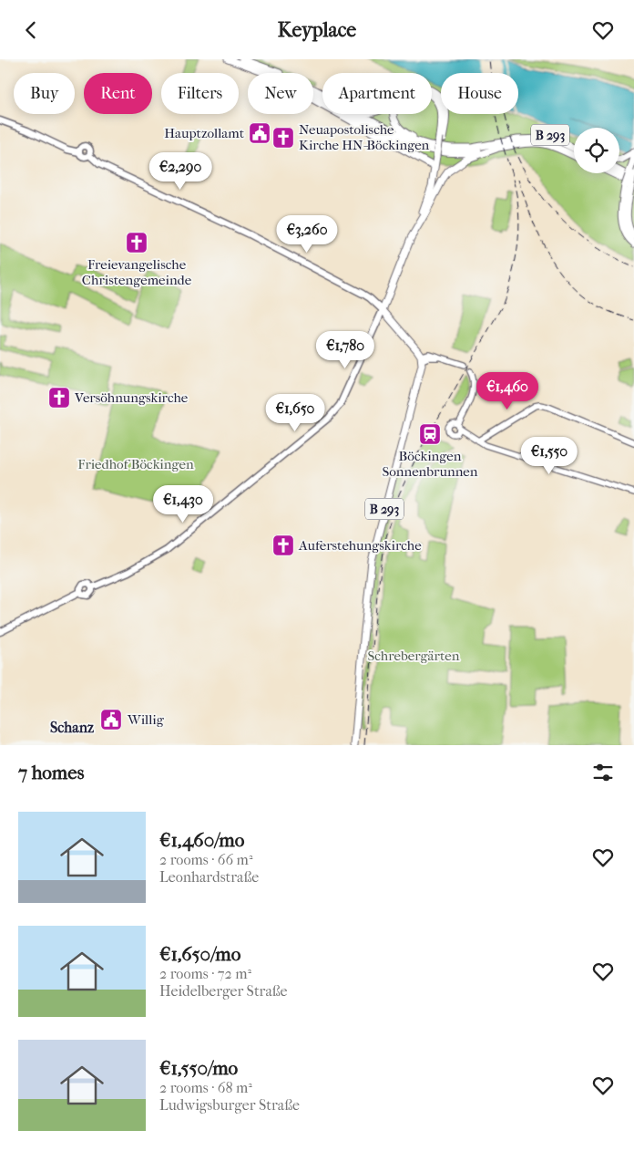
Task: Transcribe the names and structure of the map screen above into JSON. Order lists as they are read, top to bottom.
{
  "streets": {
    "main road": ["B 293"]
  },
  "districts": ["Schanz"],
  "parks": ["Friedhof Böckingen", "Schrebergärten"],
  "places": {
    "public building": ["Hauptzollamt", "Willig"],
    "church": [
      "Neuapostolische Kirche HN-Böckingen",
      "Freievangelische Christengemeinde",
      "Versöhnungskirche",
      "Auferstehungskirche"
    ],
    "station": ["Böckingen Sonnenbrunnen"]
  },
  "page": {
    "header": "Keyplace",
    "chip": [
      "Buy",
      "Rent",
      "Filters",
      "New",
      "Apartment",
      "House"
    ],
    "price": [
      "€2,290",
      "€3,260",
      "€1,780",
      "€1,460",
      "€1,650",
      "€1,550",
      "€1,430"
    ],
    "heading": "7 homes",
    "list": [
      {
        "name": "€1,460/mo",
        "note": "2 rooms · 66 m² · Leonhardstraße"
      },
      {
        "name": "€1,650/mo",
        "note": "2 rooms · 72 m² · Heidelberger Straße"
      },
      {
        "name": "€1,550/mo",
        "note": "2 rooms · 68 m² · Ludwigsburger Straße"
      }
    ]
  }
}
